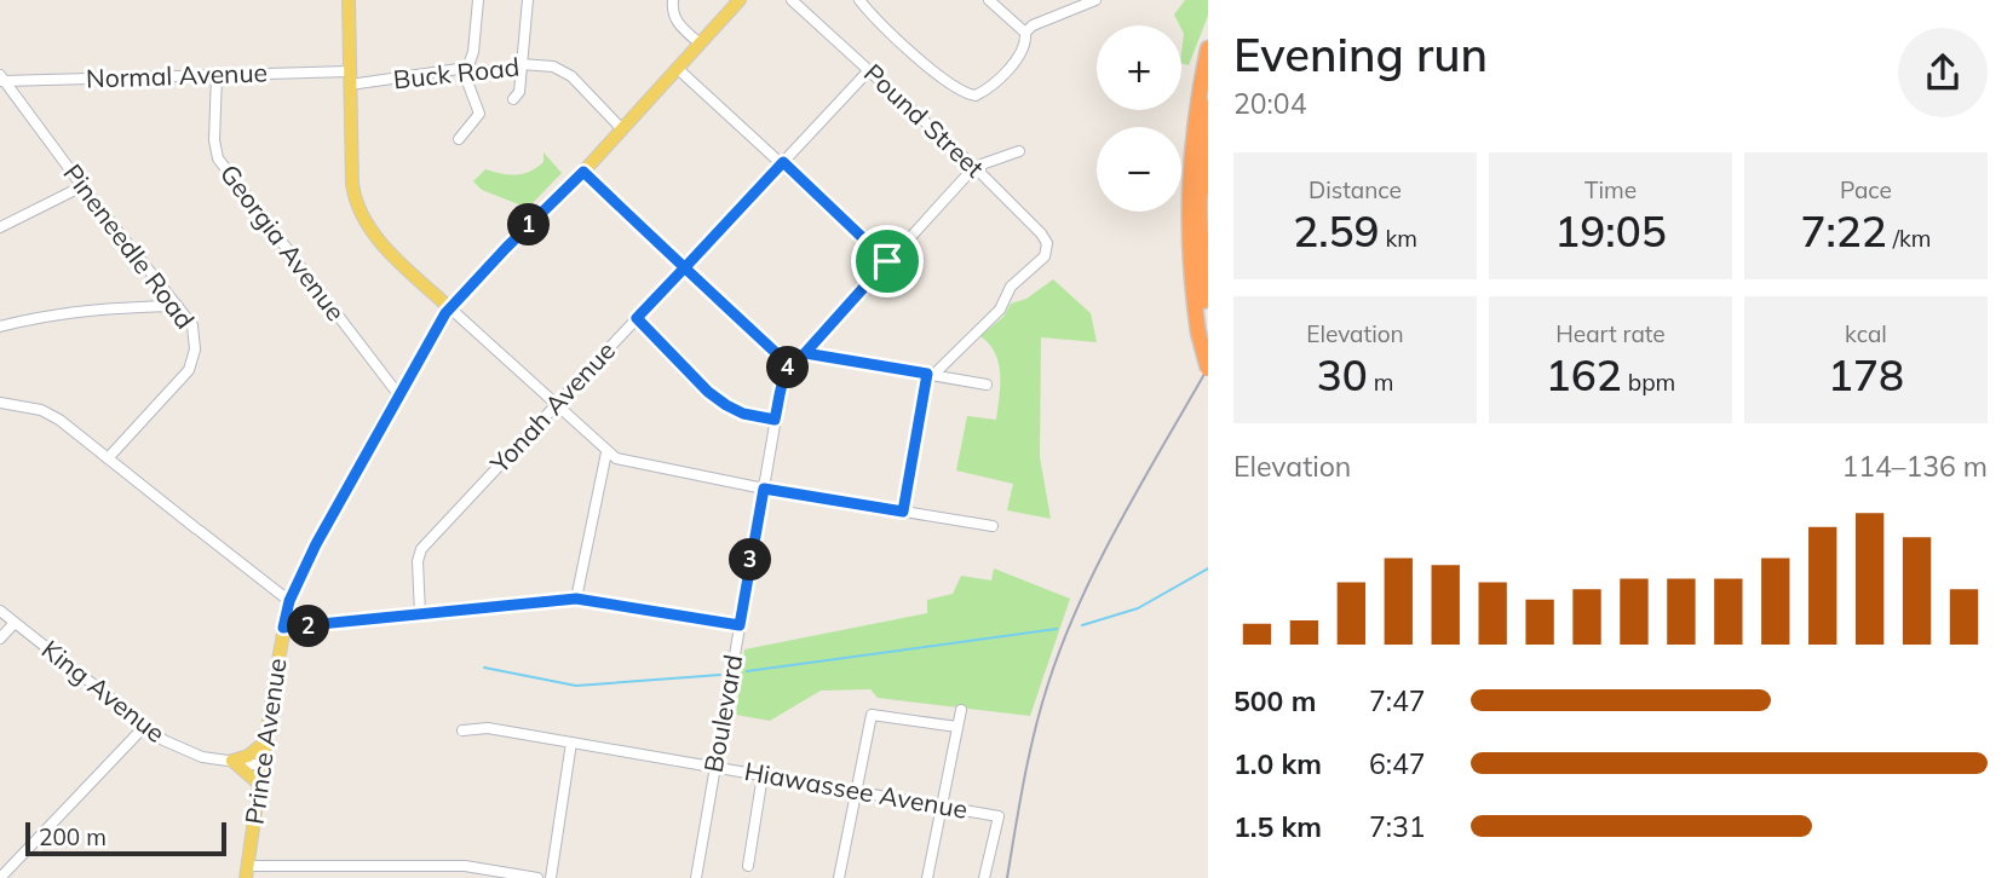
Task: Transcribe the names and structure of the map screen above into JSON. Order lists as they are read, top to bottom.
{
  "streets": {
    "main road": ["Prince Avenue"],
    "street": [
      "Buck Road",
      "Normal Avenue",
      "Pound Street",
      "Georgia Avenue",
      "Pineneedle Road",
      "Yonah Avenue",
      "King Avenue",
      "Boulevard",
      "Hiawassee Avenue"
    ]
  },
  "crossings": [
    ["Buck Road", "Prince Avenue"],
    ["Normal Avenue", "Georgia Avenue"],
    ["Normal Avenue", "Pineneedle Road"],
    ["Pound Street", "Yonah Avenue"],
    ["Georgia Avenue", "Prince Avenue"],
    ["King Avenue", "Prince Avenue"],
    ["Boulevard", "Hiawassee Avenue"]
  ],
  "scale_bar": "200 m",
  "page": {
    "heading": ["Evening run", "20:04"],
    "map_buttons": ["+", "−"],
    "stats": [
      ["Distance", "2.59 km"],
      ["Time", "19:05"],
      ["Pace", "7:22 /km"],
      ["Elevation", "30 m"],
      ["Heart rate", "162 bpm"],
      ["kcal", "178"]
    ],
    "pins": [
      "1",
      "4",
      "3",
      "2"
    ],
    "chart": ["Elevation", "114–136 m"],
    "list": [
      {
        "name": "500 m",
        "note": "7:47"
      },
      {
        "name": "1.0 km",
        "note": "6:47"
      },
      {
        "name": "1.5 km",
        "note": "7:31"
      }
    ],
    "scale": "200 m"
  }
}
